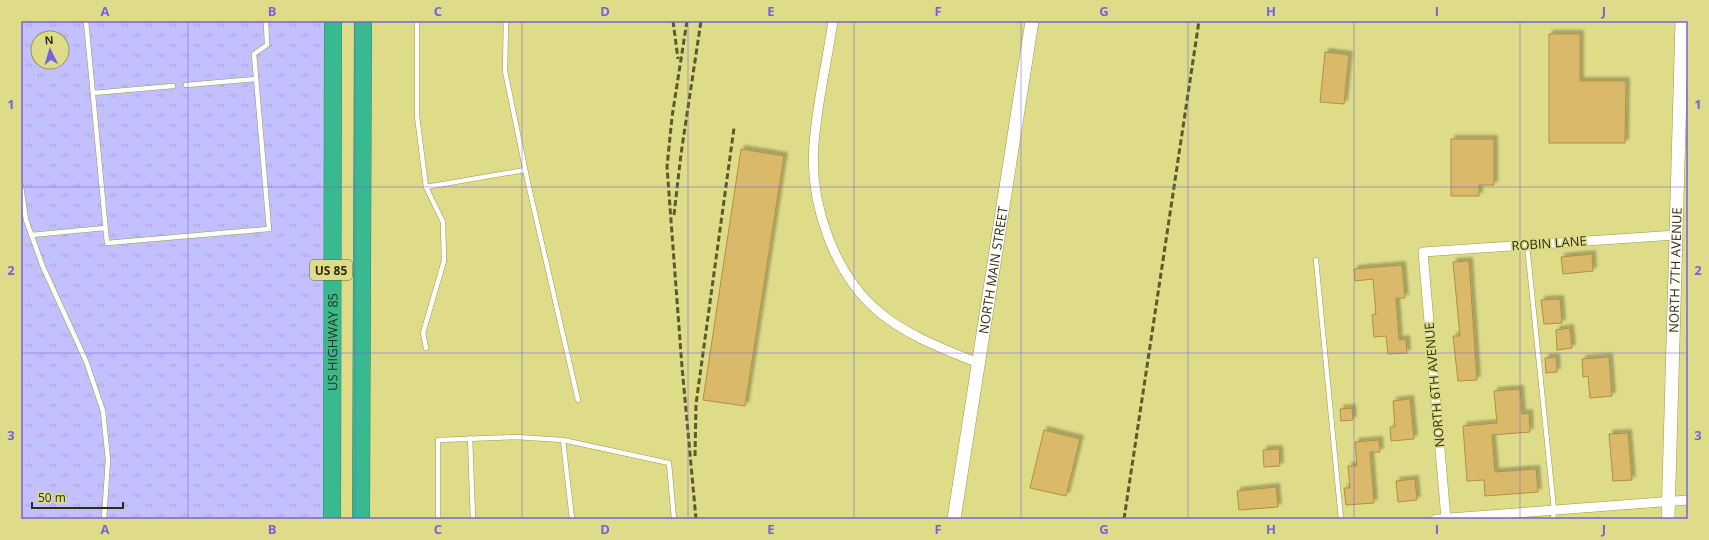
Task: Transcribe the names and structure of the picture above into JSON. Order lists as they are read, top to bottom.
{
  "streets": {
    "highway": ["US 85", "US HIGHWAY 85"],
    "street": [
      "ROBIN LANE",
      "NORTH MAIN STREET",
      "NORTH 7TH AVENUE",
      "NORTH 6TH AVENUE"
    ]
  },
  "crossings": [
    ["ROBIN LANE", "NORTH 7TH AVENUE"],
    ["ROBIN LANE", "NORTH 6TH AVENUE"]
  ],
  "scale_bar": "50 m",
  "north": "top",
  "grid": {
    "columns": [
      "A",
      "B",
      "C",
      "D",
      "E",
      "F",
      "G",
      "H",
      "I",
      "J"
    ],
    "rows": ["1", "2", "3"]
  }
}
